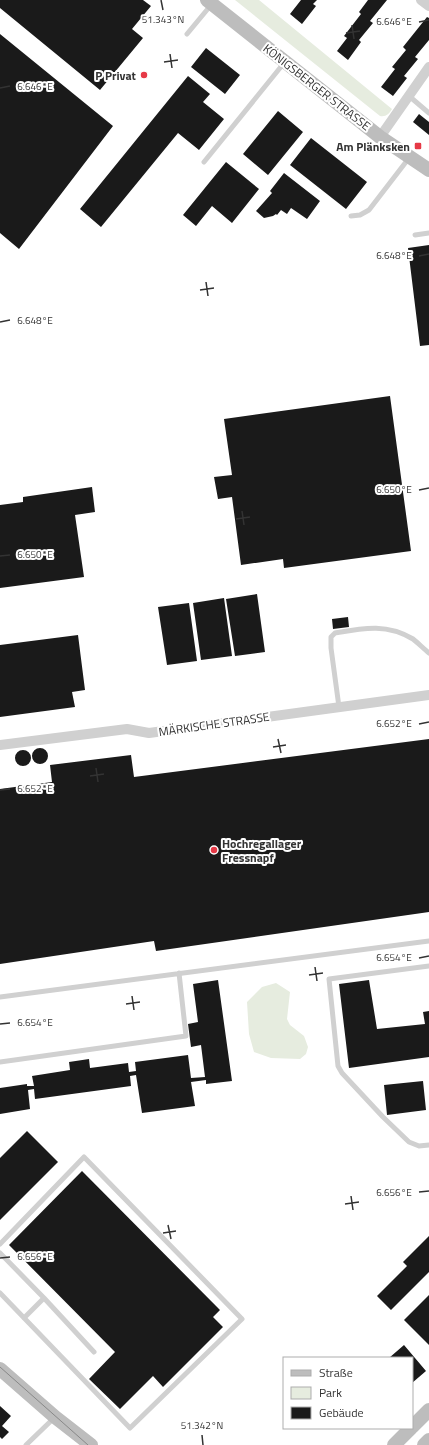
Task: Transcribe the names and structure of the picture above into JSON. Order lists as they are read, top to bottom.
{
  "streets": {
    "street": ["KÖNIGSBERGER STRASSE", "MÄRKISCHE STRASSE"]
  },
  "places": {
    "other": ["P Privat", "Hochregallager Fressnapf"],
    "transit": ["Am Plänksken"]
  },
  "legend": ["Straße", "Park", "Gebäude"],
  "coordinates": [
    "51.343°N",
    "6.646°E",
    "6.648°E",
    "6.650°E",
    "6.652°E",
    "6.654°E",
    "6.656°E",
    "51.342°N"
  ]
}
